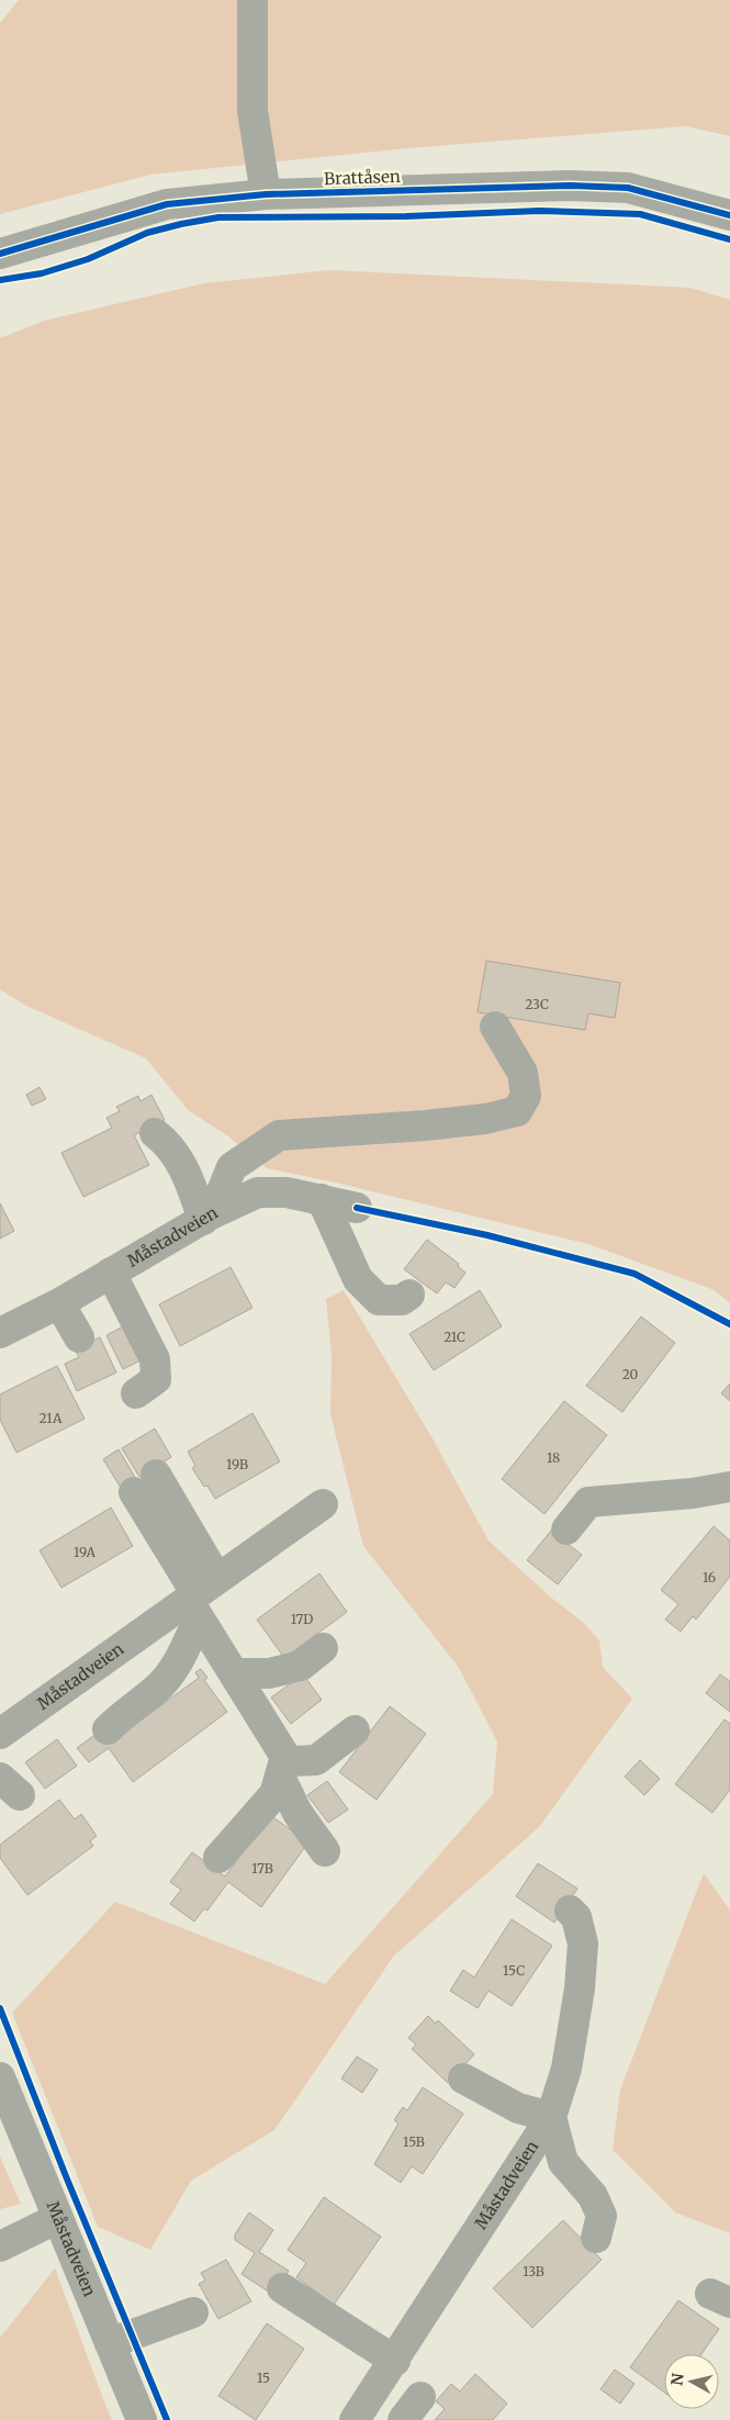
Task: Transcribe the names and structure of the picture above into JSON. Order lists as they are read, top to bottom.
{
  "streets": {
    "street": ["Brattåsen", "Måstadveien"]
  },
  "house_numbers": [
    "23C",
    "21C",
    "20",
    "21A",
    "18",
    "19B",
    "19A",
    "16",
    "17D",
    "17B",
    "15C",
    "15B",
    "13B",
    "15"
  ],
  "north": "left"
}
